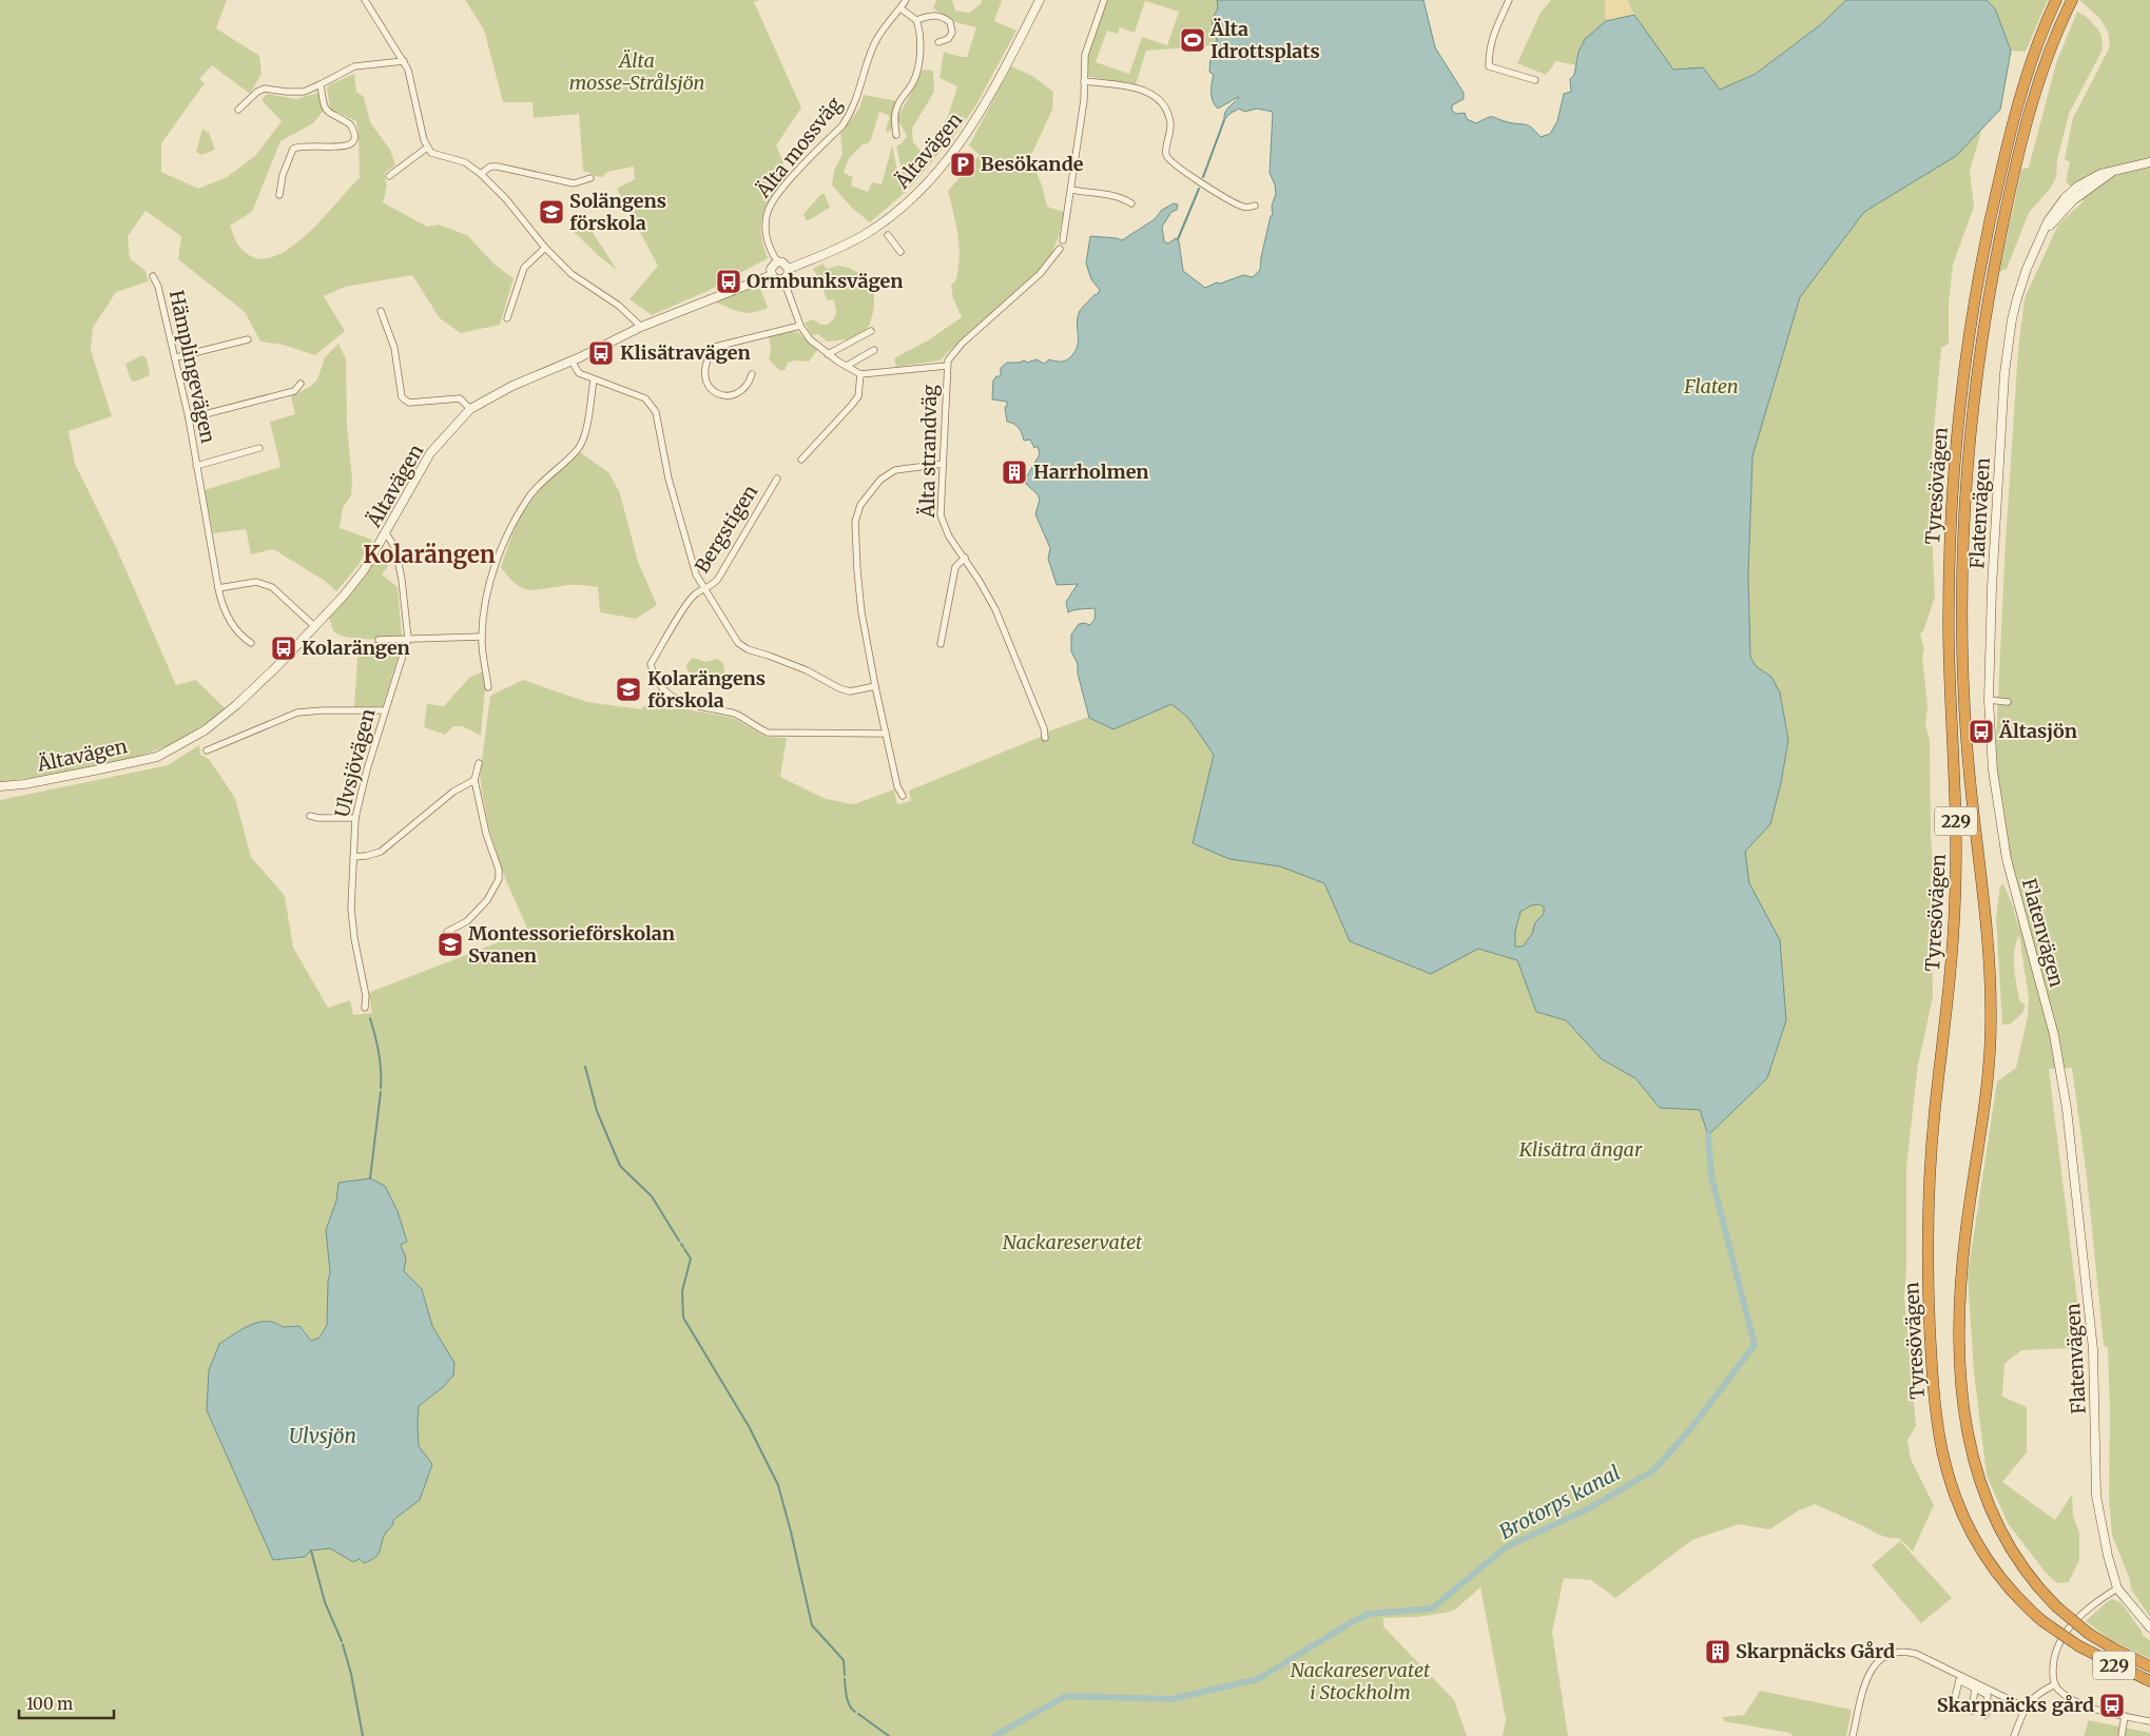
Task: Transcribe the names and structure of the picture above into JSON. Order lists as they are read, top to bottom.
{
  "streets": {
    "highway": ["Tyresövägen", "229"],
    "street": [
      "Älta mossväg",
      "Ältavägen",
      "Hämplingevägen",
      "Älta strandväg",
      "Flatenvägen",
      "Bergstigen",
      "Ulvsjövägen"
    ]
  },
  "crossings": [
    ["Älta mossväg", "Ältavägen"],
    ["Ältavägen", "Ulvsjövägen"]
  ],
  "districts": ["Kolarängen"],
  "water": ["Ulvsjön", "Brotorps kanal"],
  "parks": [
    "Älta mosse-Strålsjön",
    "Flaten",
    "Klisätra ängar",
    "Nackareservatet",
    "Nackareservatet i Stockholm"
  ],
  "places": {
    "sports": ["Älta Idrottsplats"],
    "parking": ["Besökande"],
    "school or university": ["Solängens förskola", "Kolarängens förskola", "Montessorieförskolan Svanen"],
    "bus stop": [
      "Ormbunksvägen",
      "Klisätravägen",
      "Kolarängen",
      "Ältasjön",
      "Skarpnäcks gård"
    ],
    "building": ["Harrholmen", "Skarpnäcks Gård"]
  },
  "scale_bar": "100 m"
}
